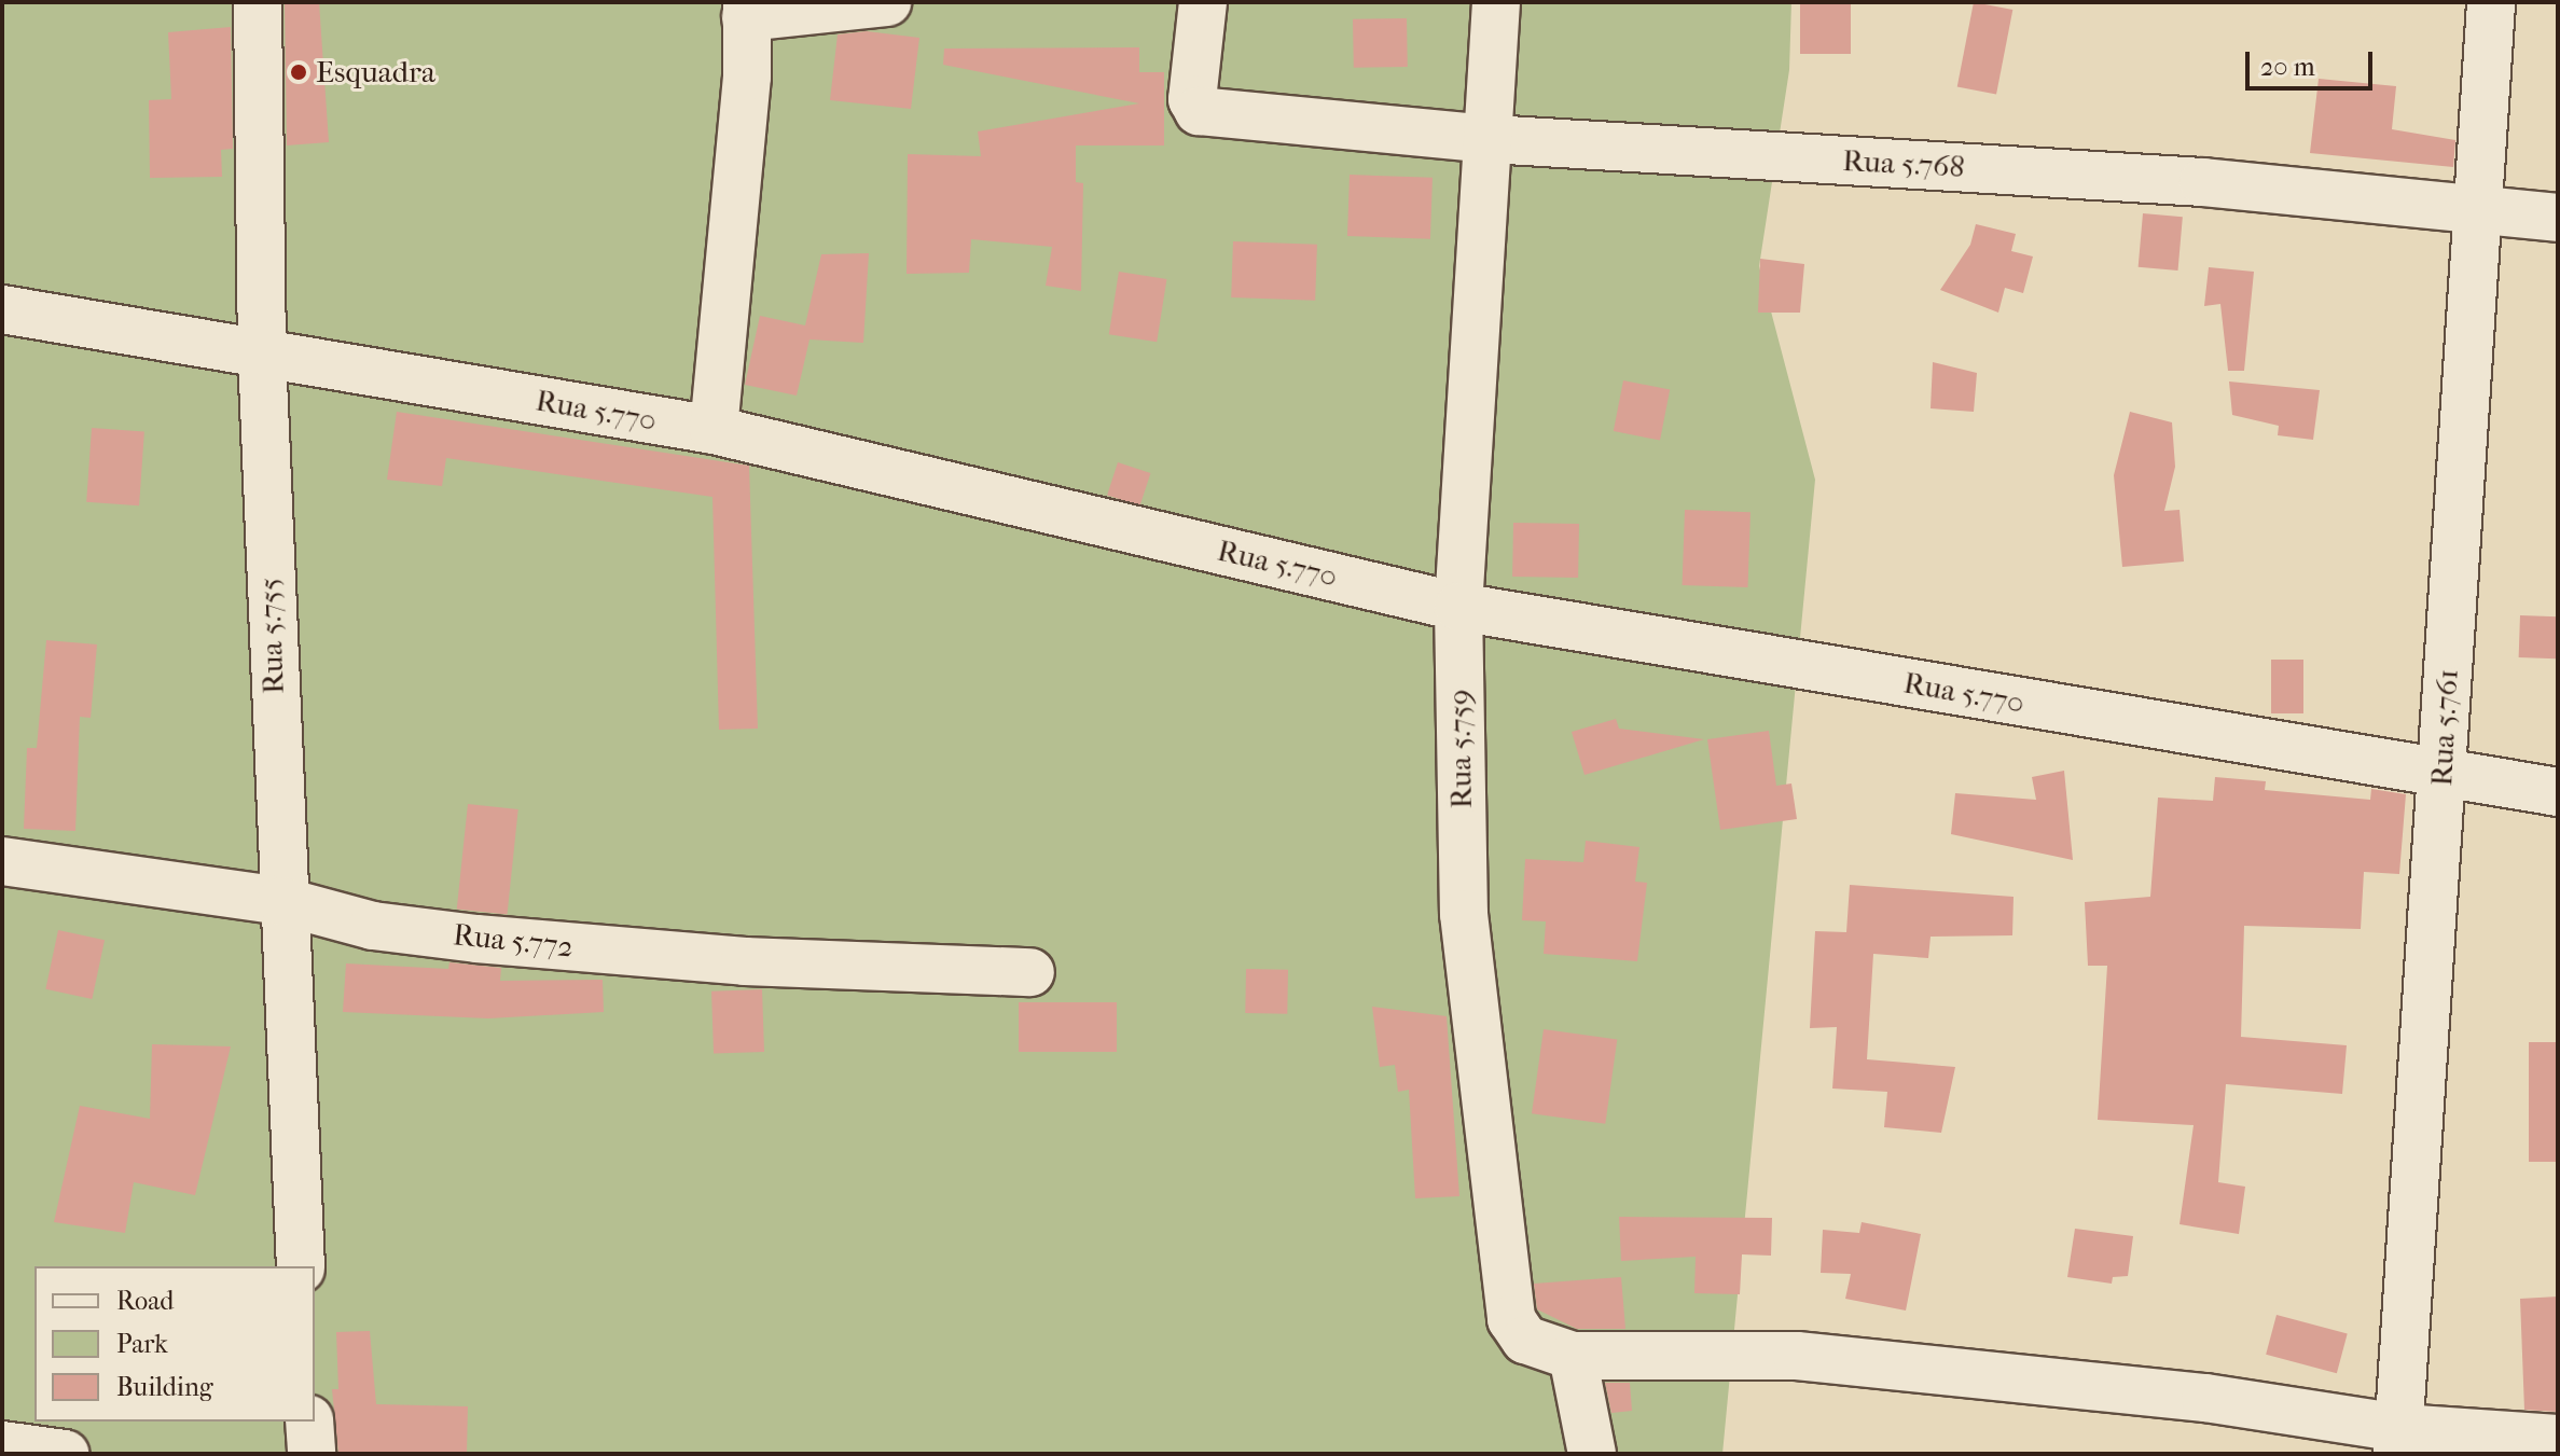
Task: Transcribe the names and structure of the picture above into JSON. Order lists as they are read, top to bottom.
{
  "streets": {
    "street": [
      "Rua 5.768",
      "Rua 5.770",
      "Rua 5.755",
      "Rua 5.761",
      "Rua 5.759",
      "Rua 5.772"
    ]
  },
  "crossings": [
    ["Rua 5.768", "Rua 5.761"],
    ["Rua 5.768", "Rua 5.759"],
    ["Rua 5.770", "Rua 5.755"],
    ["Rua 5.770", "Rua 5.761"],
    ["Rua 5.770", "Rua 5.759"],
    ["Rua 5.755", "Rua 5.772"],
    ["Rua 5.761", "Rua 5.759"]
  ],
  "places": ["Esquadra"],
  "legend": ["Road", "Park", "Building"],
  "scale_bar": "20 m"
}
